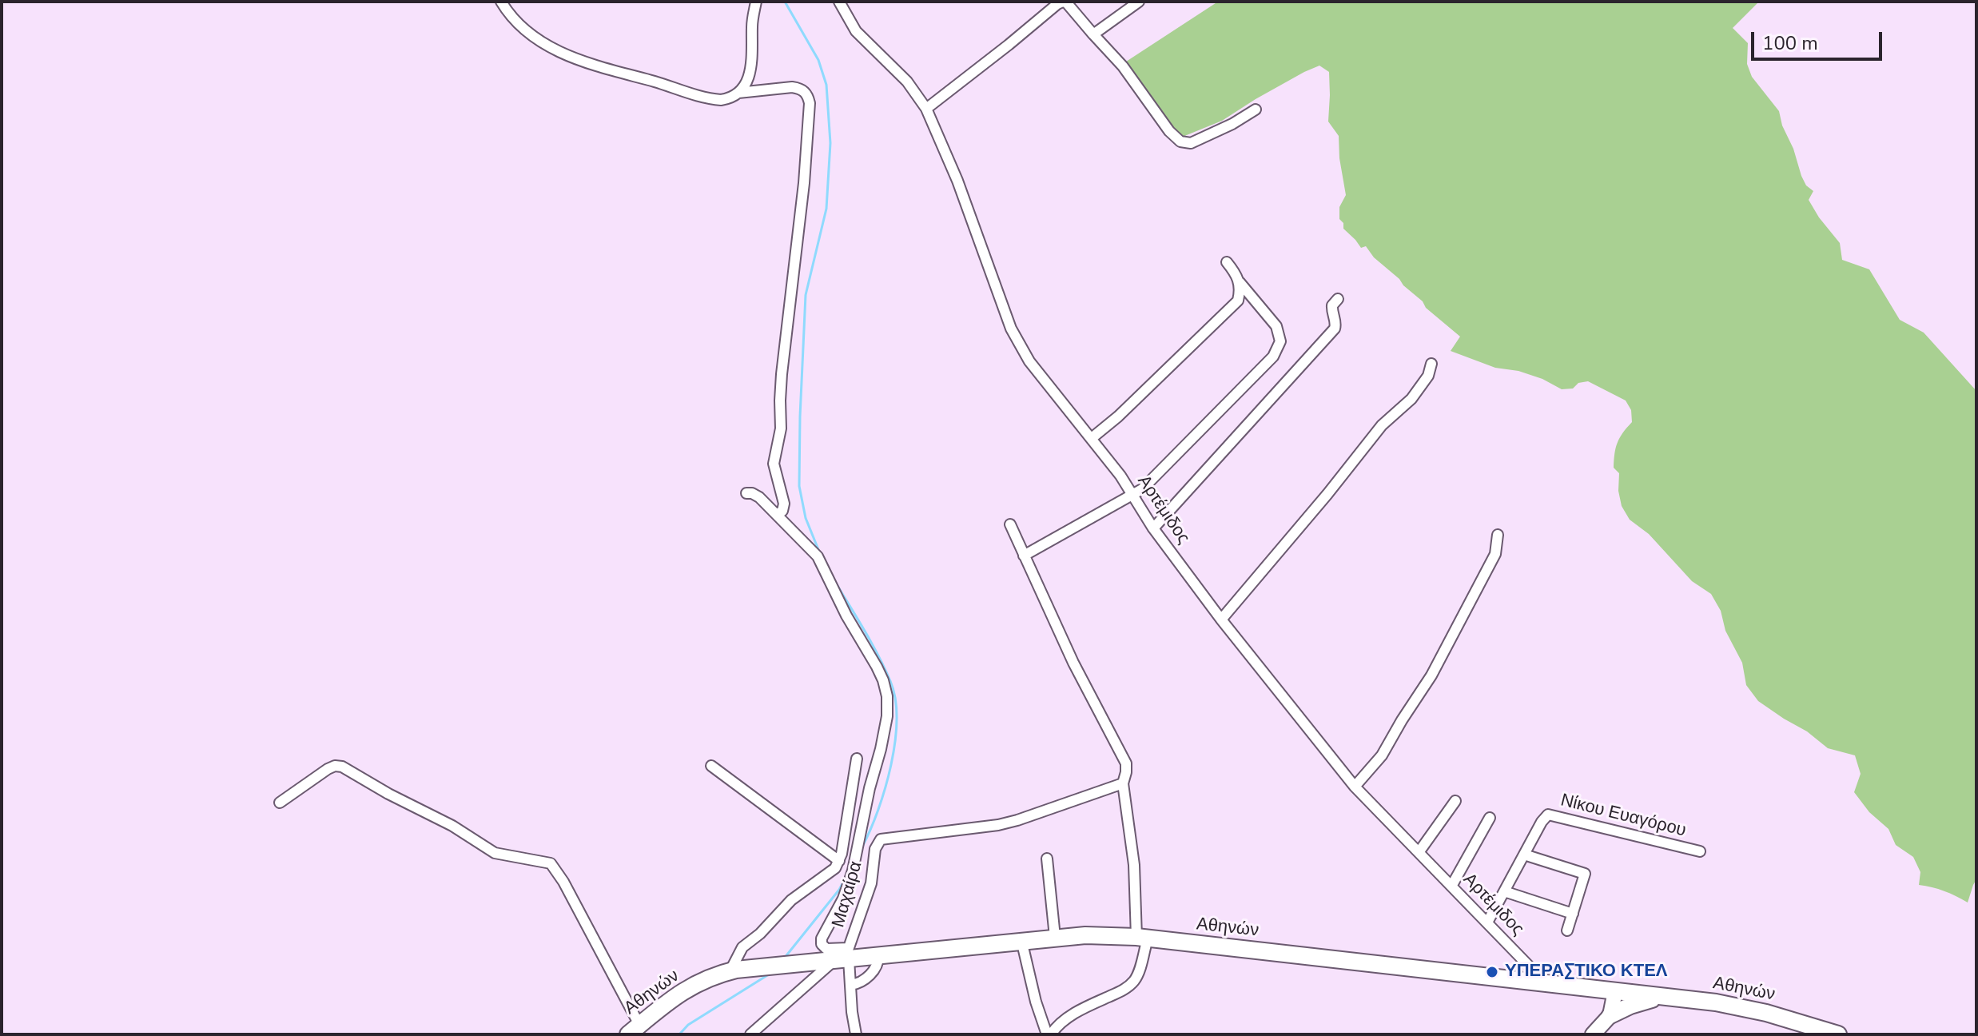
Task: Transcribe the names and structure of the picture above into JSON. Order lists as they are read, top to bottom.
{
  "streets": {
    "main road": ["Αθηνών"],
    "street": ["Αρτέμιδος", "Νίκου Ευαγόρου", "Μαχαίρα"]
  },
  "crossings": [
    ["Αρτέμιδος", "Νίκου Ευαγόρου"],
    ["Αρτέμιδος", "Αθηνών"],
    ["Μαχαίρα", "Αθηνών"]
  ],
  "places": ["ΥΠΕΡΑΣΤΙΚΟ ΚΤΕΛ"],
  "scale_bar": "100 m"
}
